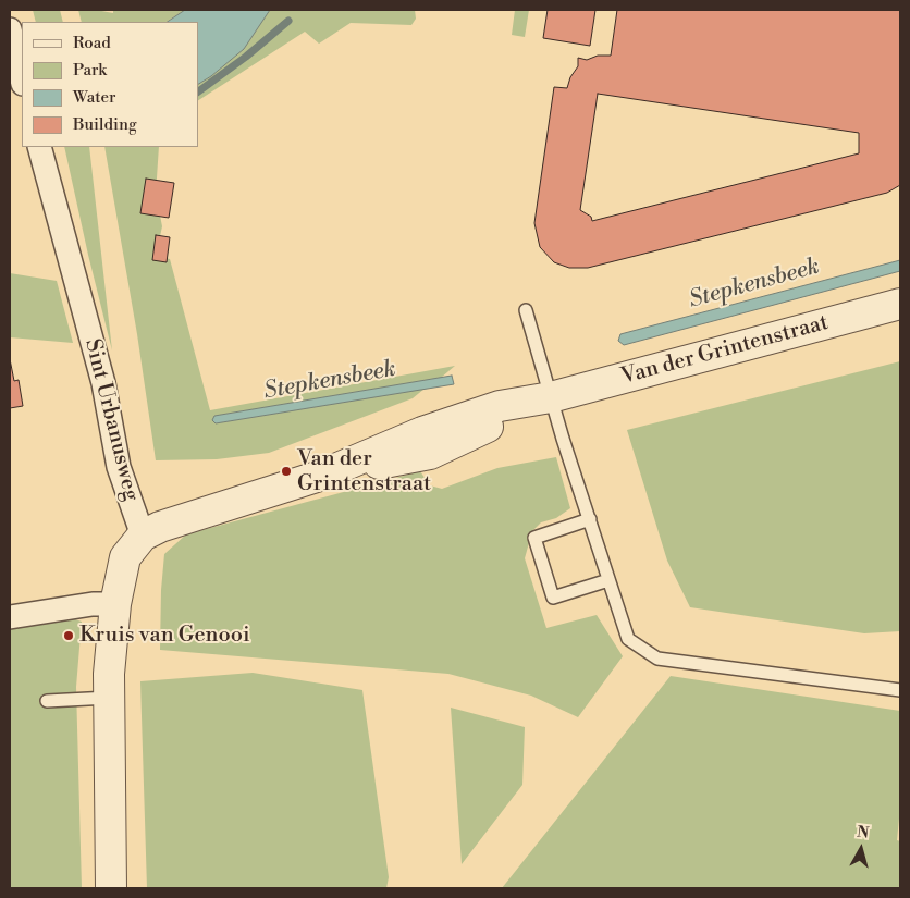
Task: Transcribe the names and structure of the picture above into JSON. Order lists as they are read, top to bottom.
{
  "streets": {
    "street": ["Van der Grintenstraat", "Sint Urbanusweg"]
  },
  "crossings": [
    ["Van der Grintenstraat", "Sint Urbanusweg"]
  ],
  "water": ["Stepkensbeek"],
  "places": ["Van der Grintenstraat", "Kruis van Genooi"],
  "legend": [
    "Road",
    "Park",
    "Water",
    "Building"
  ],
  "north": "top"
}
